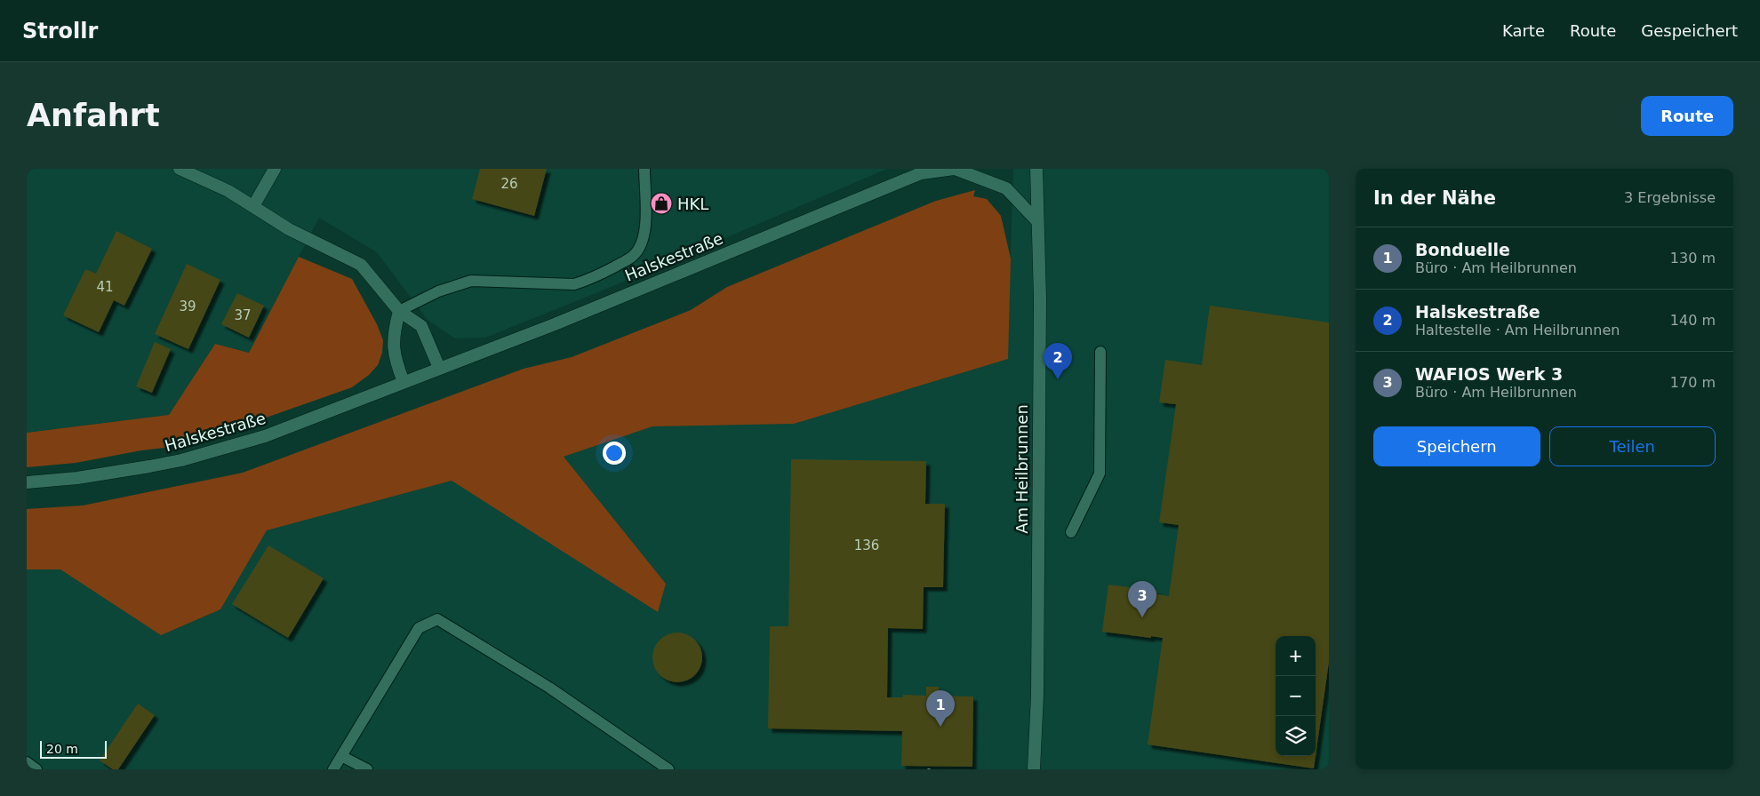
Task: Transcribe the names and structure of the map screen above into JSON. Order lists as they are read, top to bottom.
{
  "streets": {
    "street": ["Halskestraße", "Am Heilbrunnen"]
  },
  "crossings": [
    ["Halskestraße", "Am Heilbrunnen"]
  ],
  "places": {
    "shop": ["HKL"]
  },
  "house_numbers": [
    "26",
    "41",
    "39",
    "37",
    "136"
  ],
  "scale_bar": "20 m",
  "page": {
    "header": "Strollr",
    "nav": ["Karte", "Route", "Gespeichert"],
    "buttons": [
      "Route",
      ["Speichern", "Teilen"]
    ],
    "title": "Anfahrt",
    "heading": ["In der Nähe", "3 Ergebnisse"],
    "list": [
      {
        "mark": "1",
        "name": "Bonduelle",
        "note": "Büro · Am Heilbrunnen",
        "value": "130 m"
      },
      {
        "mark": "2",
        "name": "Halskestraße",
        "note": "Haltestelle · Am Heilbrunnen",
        "value": "140 m"
      },
      {
        "mark": "3",
        "name": "WAFIOS Werk 3",
        "note": "Büro · Am Heilbrunnen",
        "value": "170 m"
      }
    ],
    "pins": ["2", "3", "1"],
    "map_buttons": ["+", "−"],
    "scale": "20 m"
  }
}
